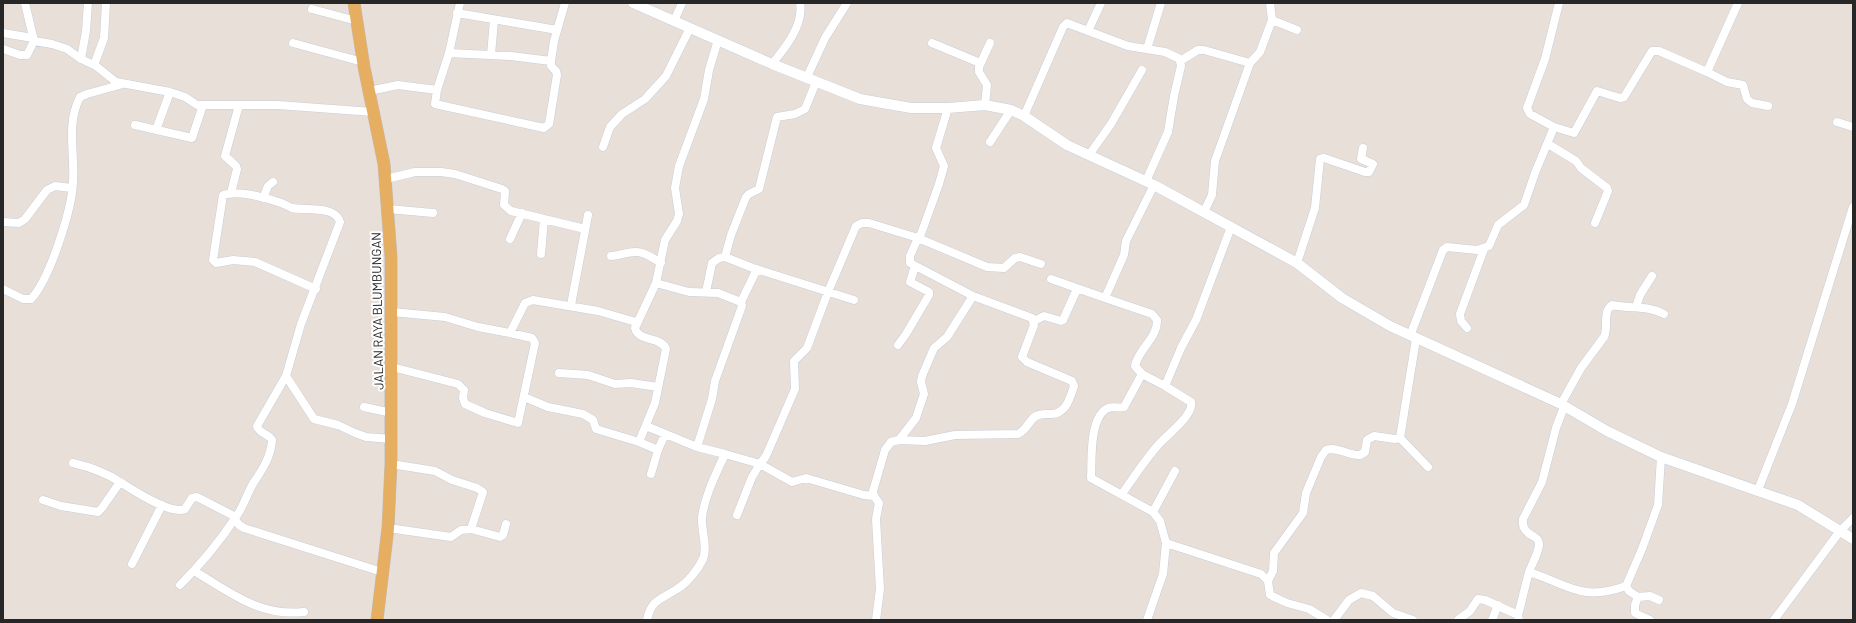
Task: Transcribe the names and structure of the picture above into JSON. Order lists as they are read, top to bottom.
{
  "streets": {
    "main road": ["JALAN RAYA BLUMBUNGAN"]
  }
}
